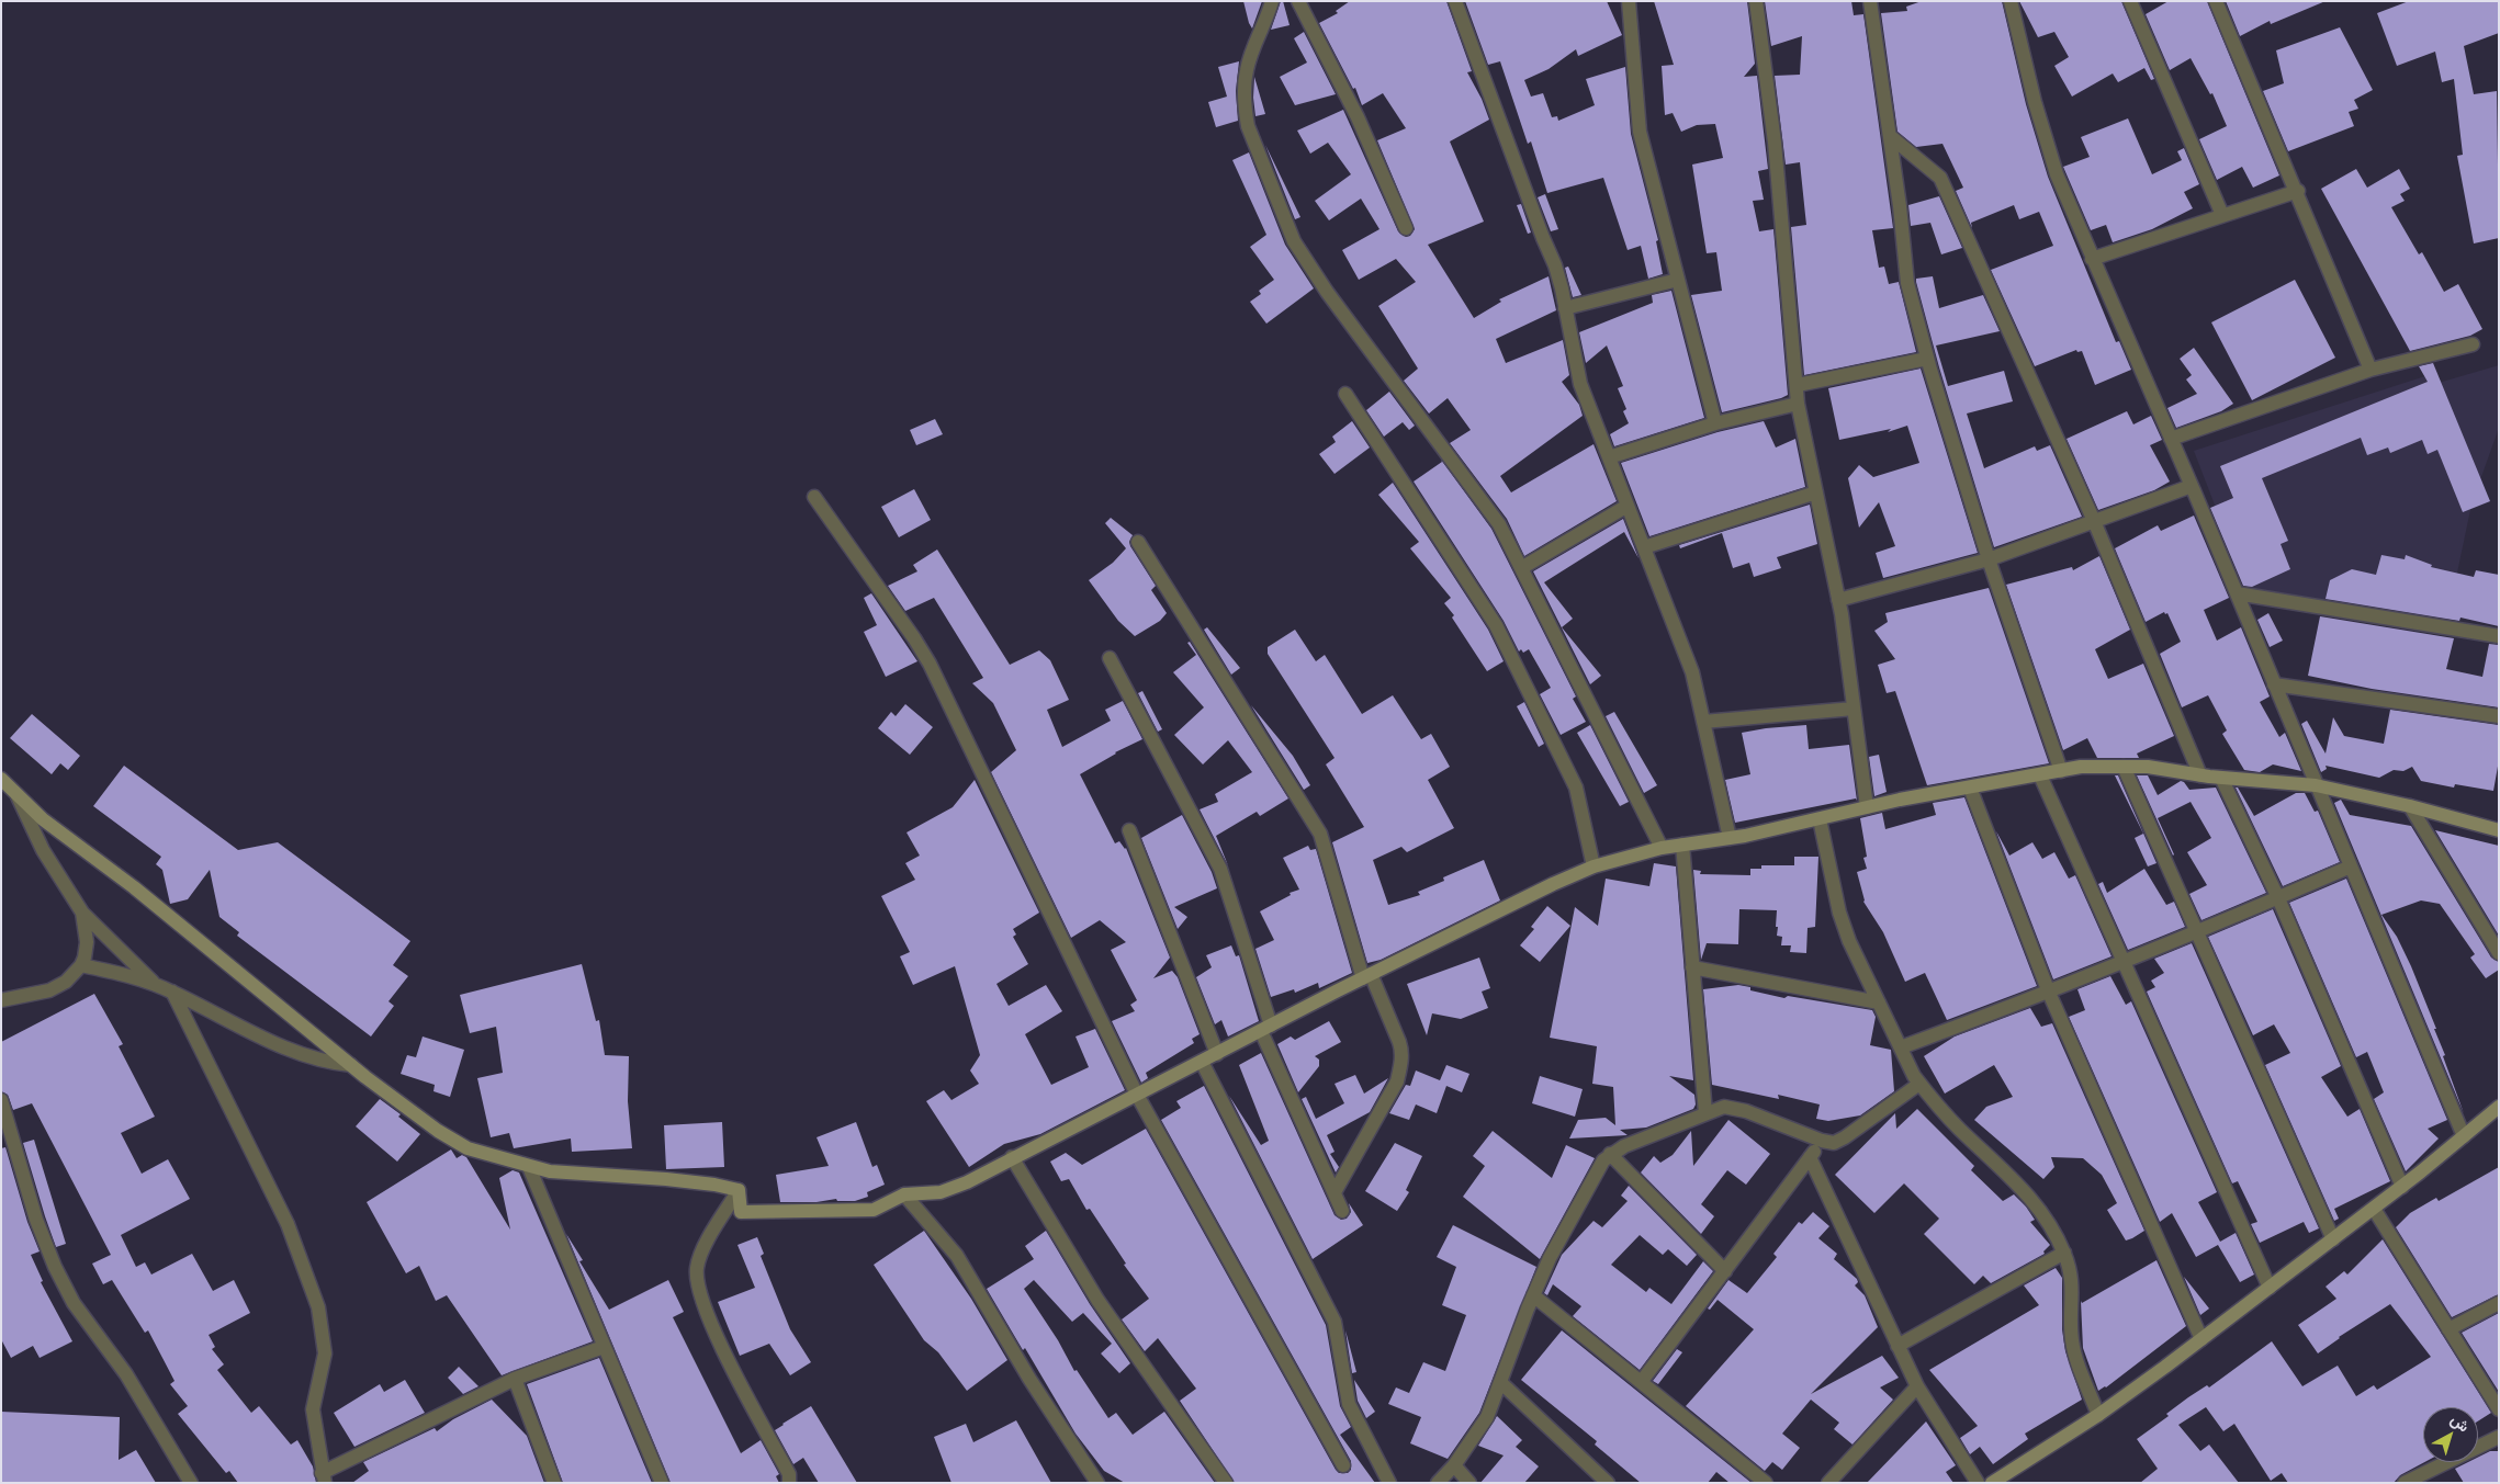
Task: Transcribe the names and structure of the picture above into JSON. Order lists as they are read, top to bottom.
{
  "north": "top right"
}
